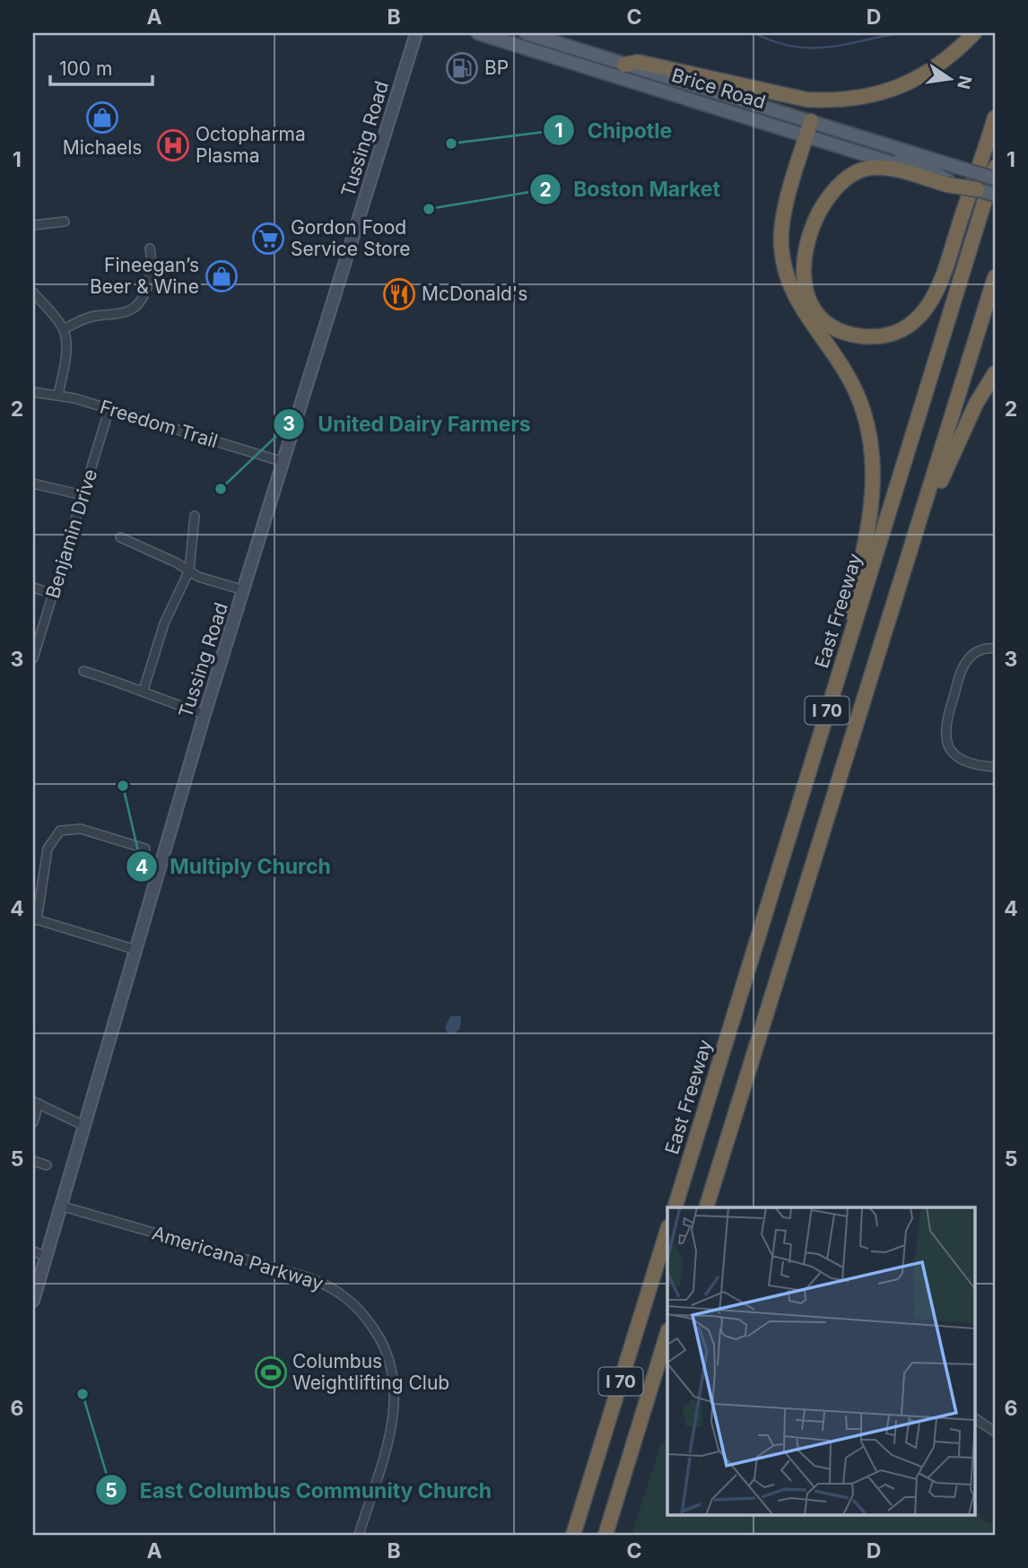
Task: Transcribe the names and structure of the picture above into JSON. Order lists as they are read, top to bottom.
{
  "streets": {
    "highway": ["East Freeway", "I 70"],
    "main road": ["Brice Road", "Tussing Road"],
    "street": ["Freedom Trail", "Benjamin Drive", "Americana Parkway"]
  },
  "crossings": [
    ["Tussing Road", "Freedom Trail"],
    ["Tussing Road", "Americana Parkway"],
    ["Freedom Trail", "Benjamin Drive"]
  ],
  "places": {
    "fuel station": ["BP"],
    "shop": ["Michaels", "Fineegan’s Beer & Wine"],
    "other": [
      "Chipotle",
      "Boston Market",
      "United Dairy Farmers",
      "Multiply Church",
      "East Columbus Community Church"
    ],
    "hospital": ["Octopharma Plasma"],
    "supermarket": ["Gordon Food Service Store"],
    "restaurant": ["McDonald's"],
    "sports": ["Columbus Weightlifting Club"]
  },
  "scale_bar": "100 m",
  "north": "right",
  "grid": {
    "columns": [
      "A",
      "B",
      "C",
      "D"
    ],
    "rows": [
      "1",
      "2",
      "3",
      "4",
      "5",
      "6"
    ]
  }
}
